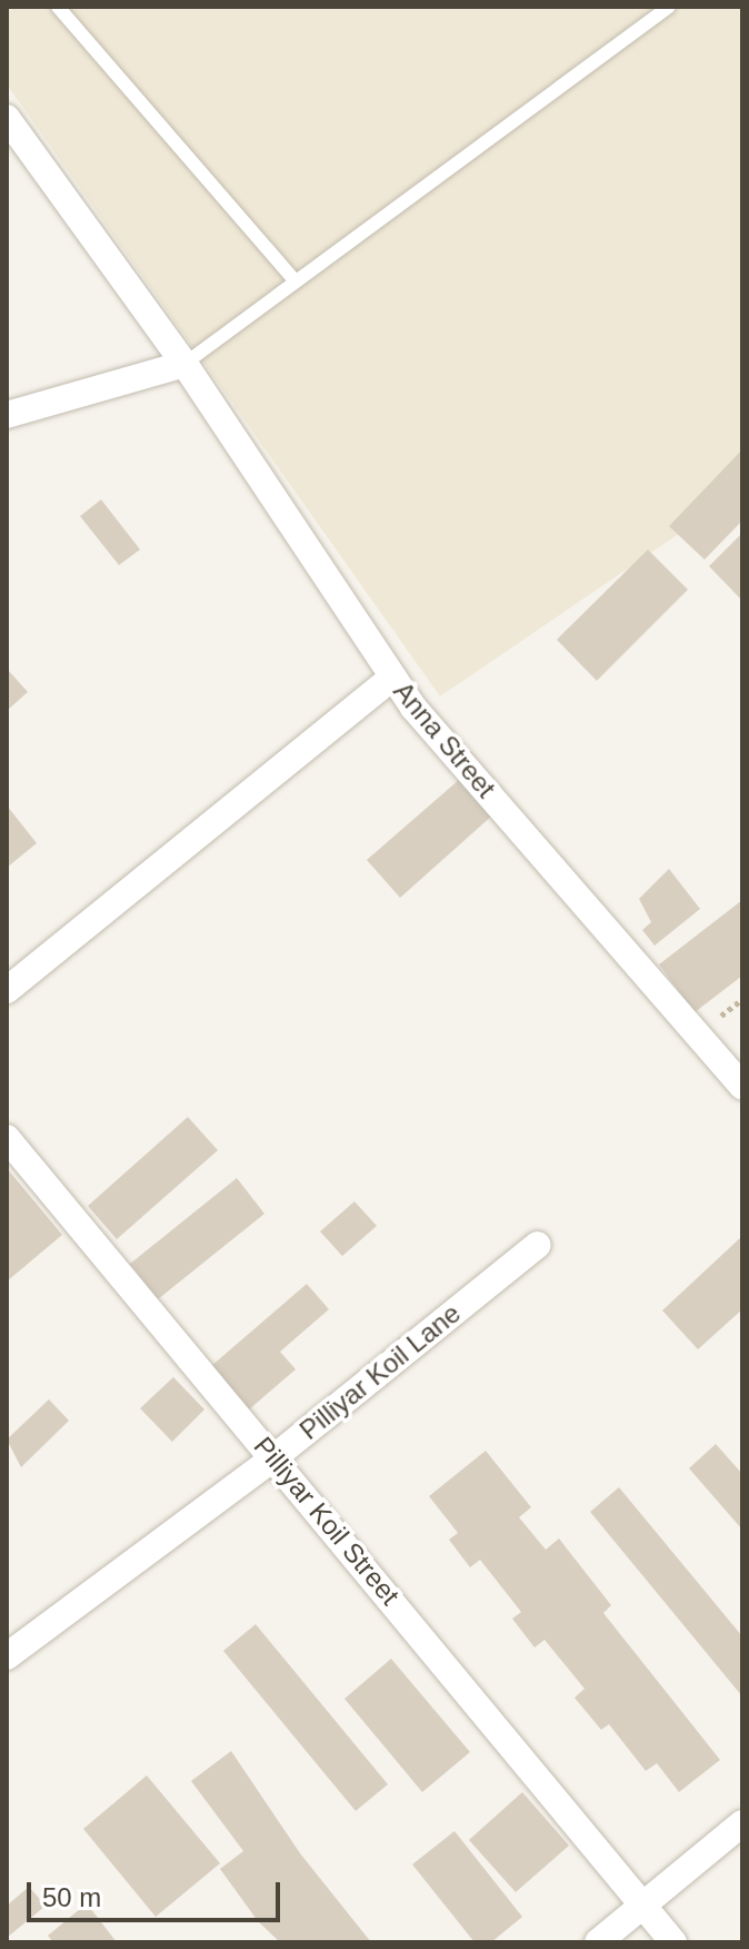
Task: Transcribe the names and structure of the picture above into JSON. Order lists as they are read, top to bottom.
{
  "streets": {
    "street": ["Anna Street", "Pilliyar Koil Lane", "Pilliyar Koil Street"]
  },
  "crossings": [
    ["Pilliyar Koil Lane", "Pilliyar Koil Street"]
  ],
  "scale_bar": "50 m"
}
